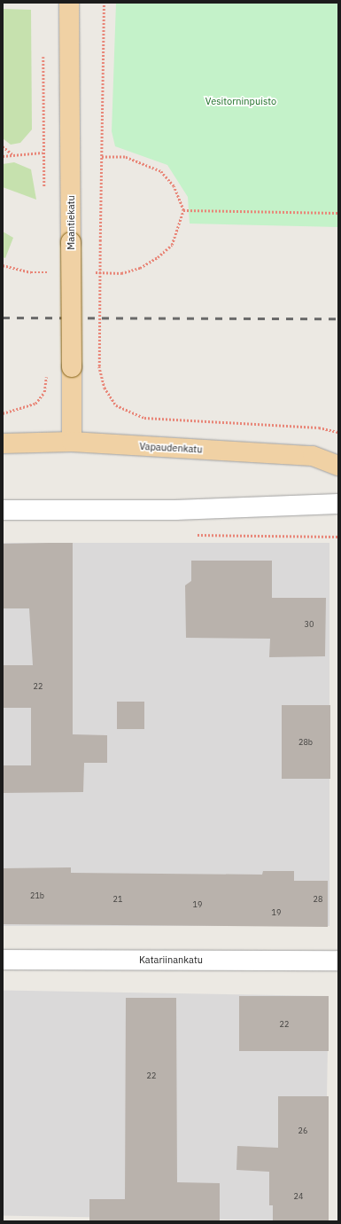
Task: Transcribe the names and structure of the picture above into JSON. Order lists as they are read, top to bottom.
{
  "streets": {
    "main road": ["Maantiekatu", "Vapaudenkatu"],
    "street": ["Katariinankatu"]
  },
  "crossings": [
    ["Maantiekatu", "Vapaudenkatu"]
  ],
  "parks": ["Vesitorninpuisto"],
  "house_numbers": [
    "30",
    "22",
    "28b",
    "21b",
    "21",
    "28",
    "19",
    "19",
    "22",
    "22",
    "26",
    "24"
  ]
}
